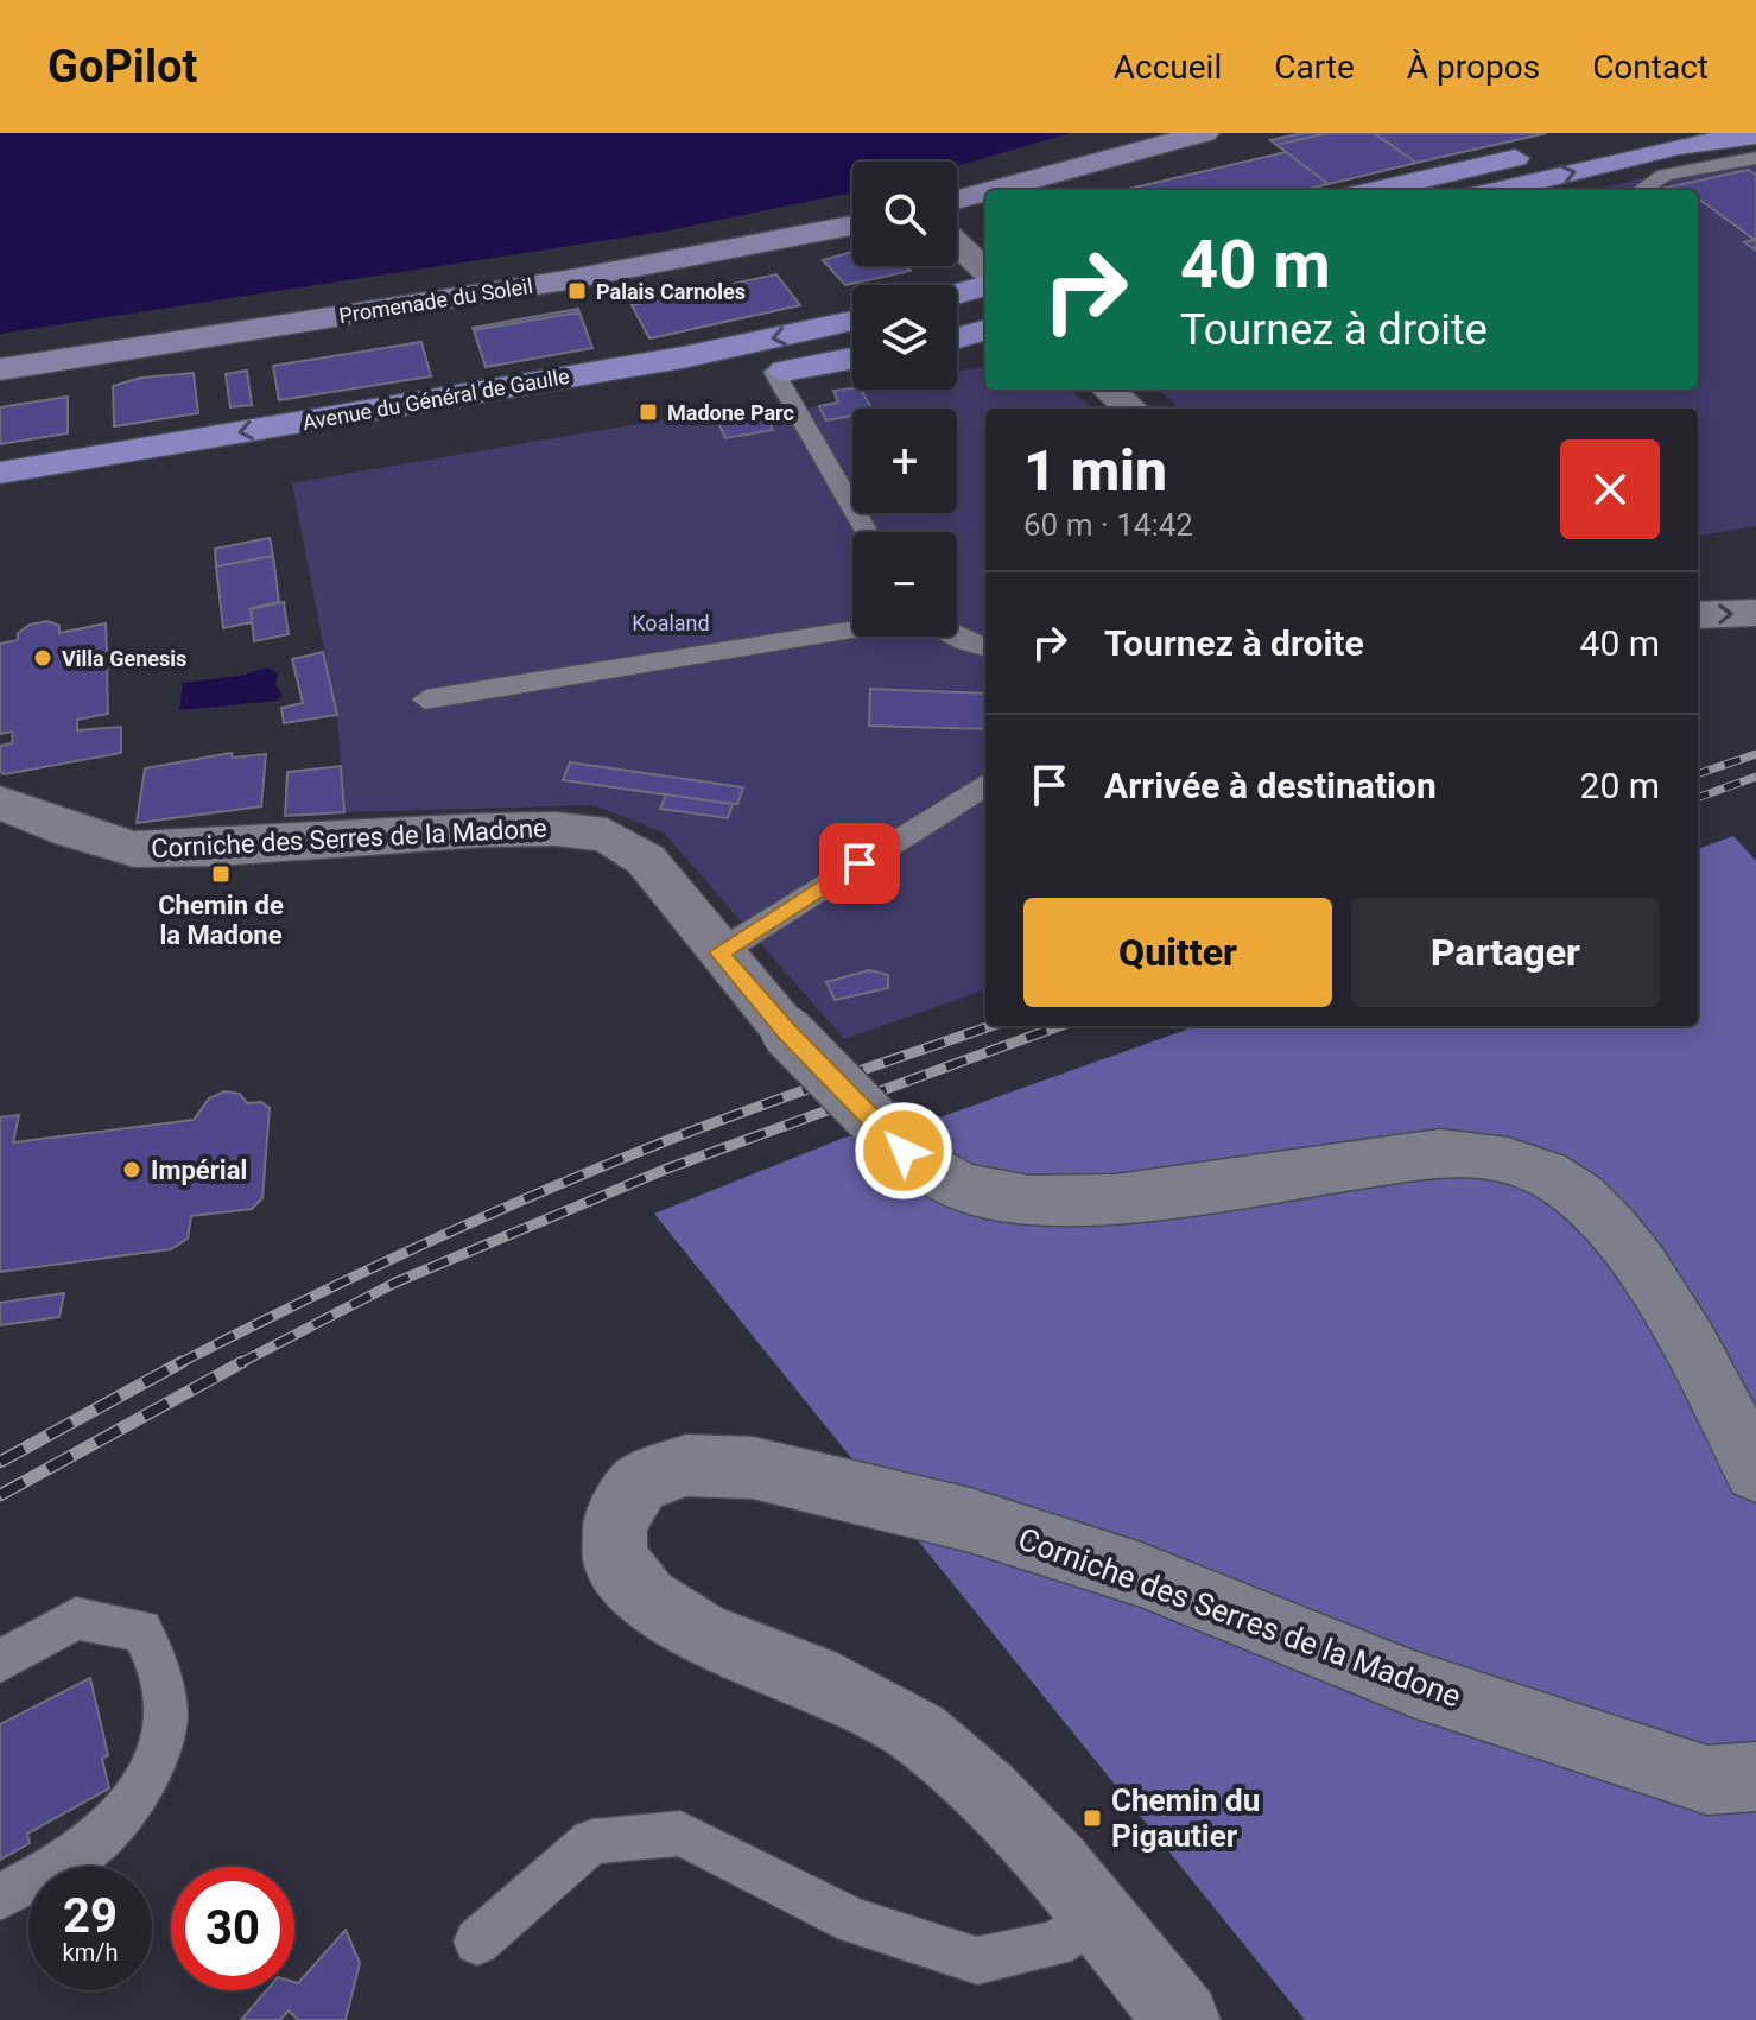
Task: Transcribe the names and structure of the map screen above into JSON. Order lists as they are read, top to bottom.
{
  "streets": {
    "main road": ["Avenue du Général de Gaulle"],
    "street": ["Promenade du Soleil", "Corniche des Serres de la Madone"]
  },
  "parks": ["Koaland"],
  "places": {
    "transit": [
      "Palais Carnoles",
      "Madone Parc",
      "Chemin de la Madone",
      "Chemin du Pigautier"
    ],
    "other": ["Villa Genesis", "Impérial"]
  },
  "page": {
    "header": "GoPilot",
    "nav": [
      "Accueil",
      "Carte",
      "À propos",
      "Contact"
    ],
    "map_buttons": ["+", "−"],
    "turn": ["40 m", "Tournez à droite"],
    "heading": ["1 min", "60 m · 14:42"],
    "list": [
      {
        "name": "Tournez à droite",
        "value": "40 m"
      },
      {
        "name": "Arrivée à destination",
        "value": "20 m"
      }
    ],
    "buttons": ["Quitter", "Partager"],
    "speed": "29 km/h",
    "limit": "30"
  }
}
